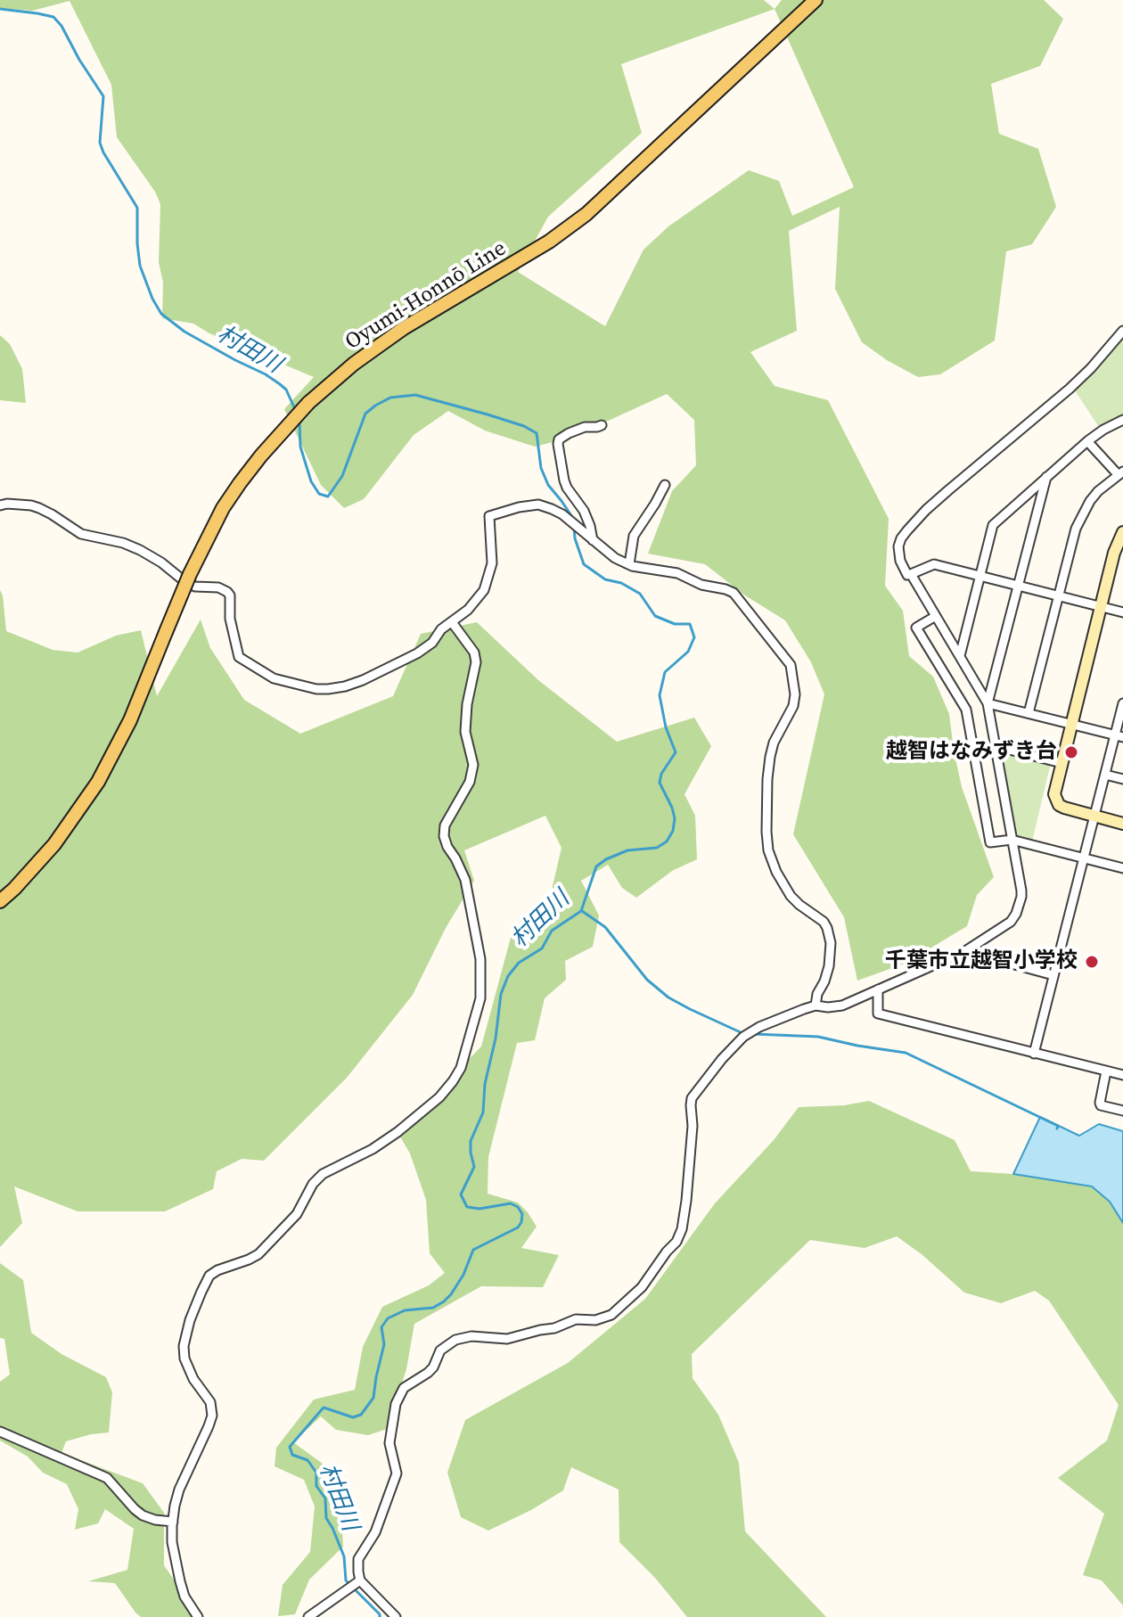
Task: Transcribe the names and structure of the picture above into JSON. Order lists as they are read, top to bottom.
{
  "streets": {
    "main road": ["Oyumi-Honnō Line"]
  },
  "water": ["村田川"],
  "places": ["越智はなみずき台", "千葉市立越智小学校"]
}
